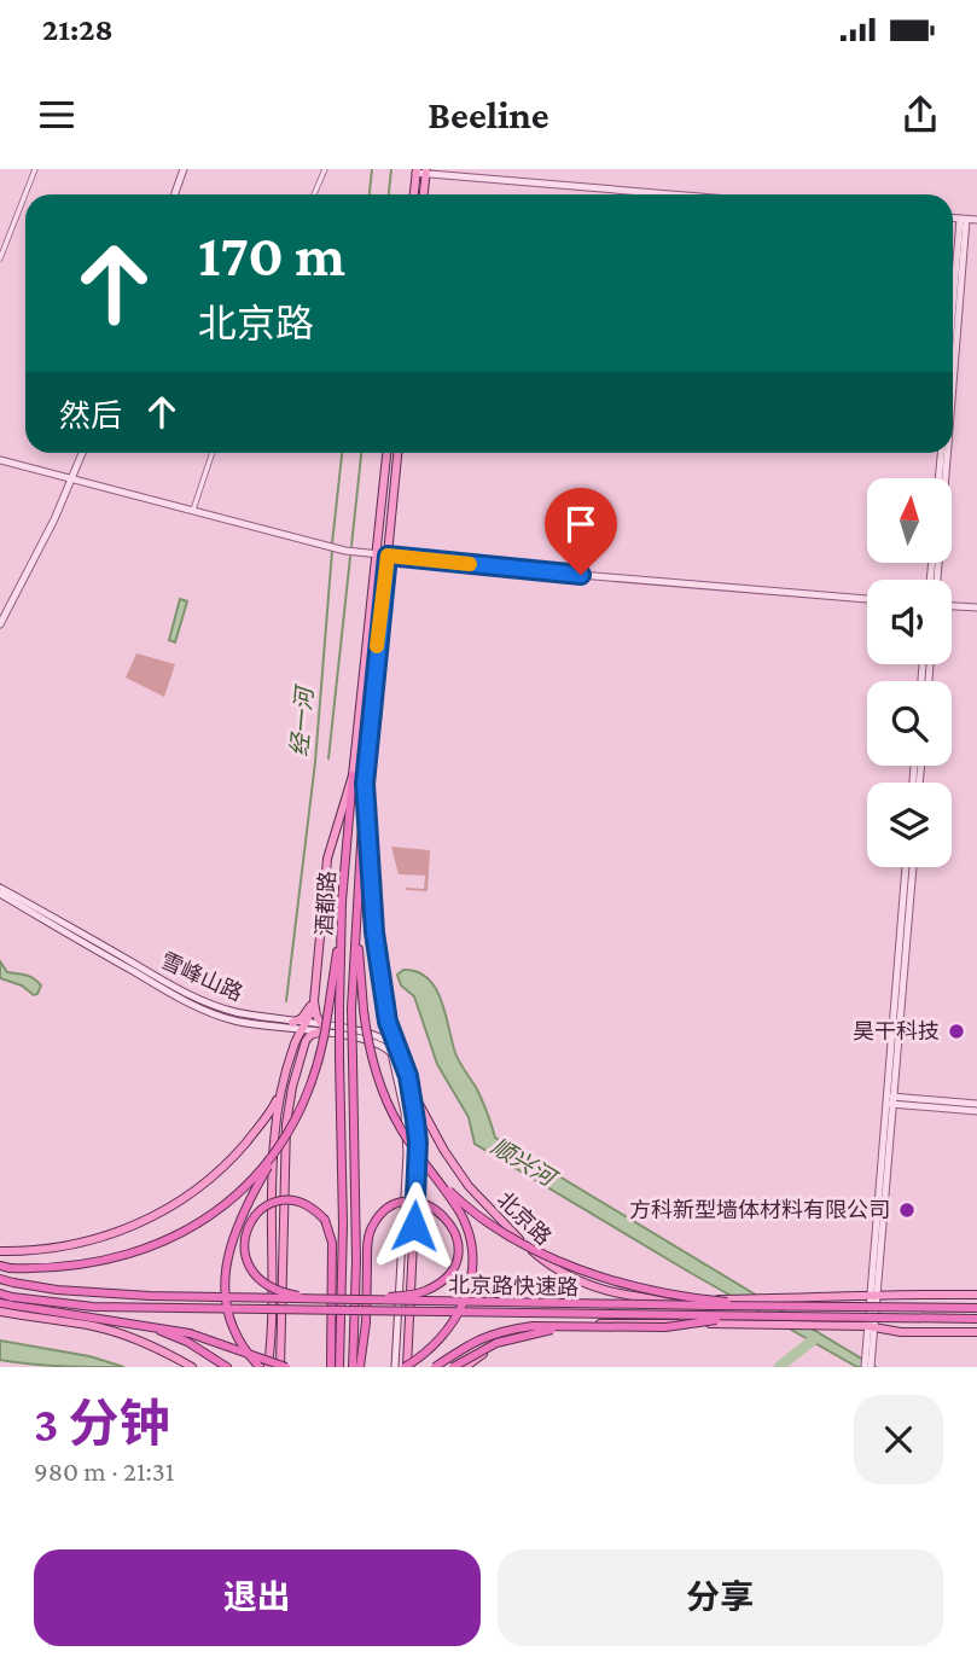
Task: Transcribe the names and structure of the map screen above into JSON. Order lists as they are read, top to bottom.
{
  "streets": {
    "highway": ["酒都路", "北京路快速路"],
    "main road": ["北京路"],
    "street": ["雪峰山路"]
  },
  "crossings": [
    ["酒都路", "北京路"]
  ],
  "water": ["经一河", "顺兴河"],
  "places": ["昊干科技", "方科新型墙体材料有限公司"],
  "north": "top",
  "page": {
    "status": "21:28",
    "header": "Beeline",
    "turn": ["170 m", "北京路"],
    "then": "然后",
    "heading": ["3 分钟", "980 m · 21:31"],
    "buttons": ["退出", "分享"]
  }
}
